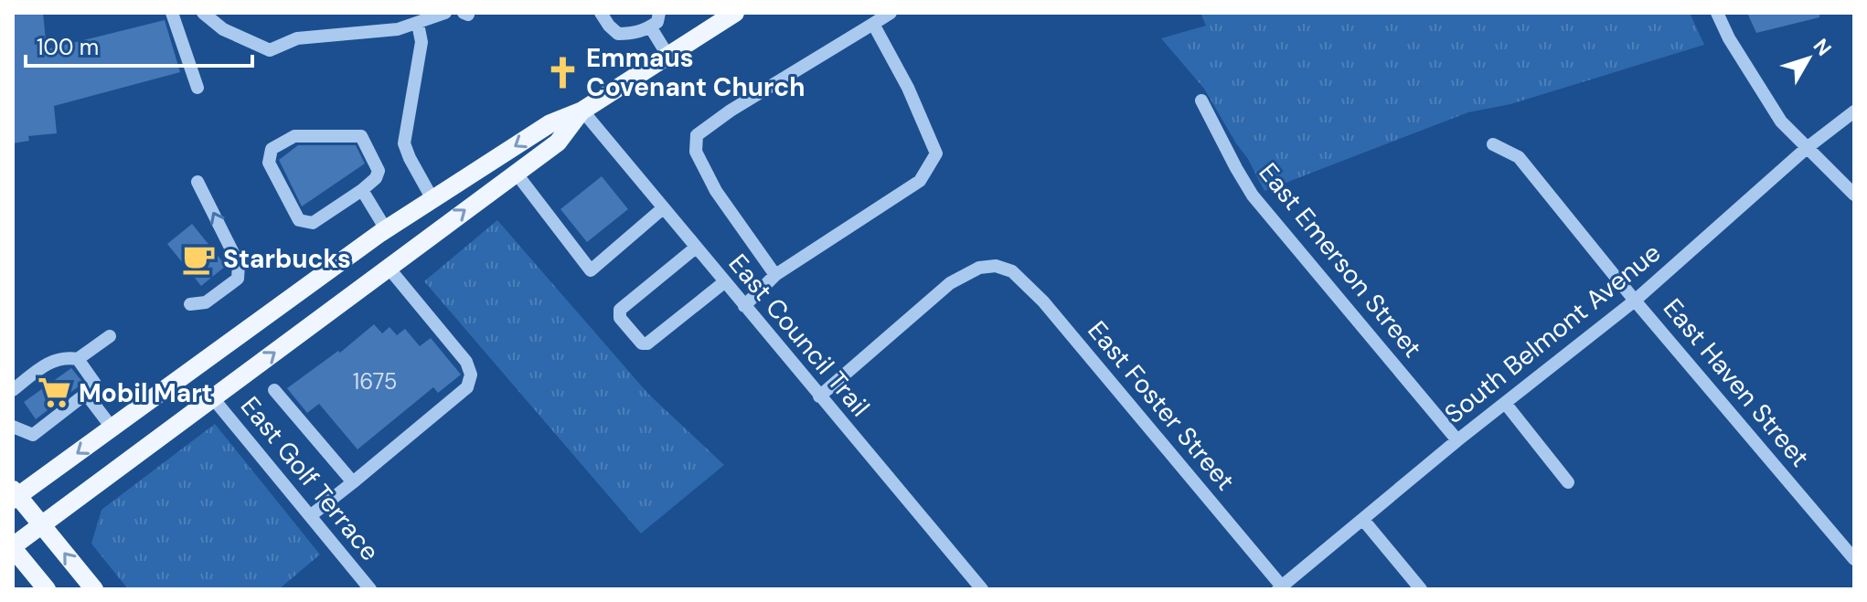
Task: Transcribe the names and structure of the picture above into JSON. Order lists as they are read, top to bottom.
{
  "streets": {
    "street": [
      "East Emerson Street",
      "South Belmont Avenue",
      "East Council Trail",
      "East Haven Street",
      "East Foster Street",
      "East Golf Terrace"
    ]
  },
  "crossings": [
    ["East Emerson Street", "South Belmont Avenue"],
    ["South Belmont Avenue", "East Haven Street"],
    ["South Belmont Avenue", "East Foster Street"],
    ["East Council Trail", "East Foster Street"]
  ],
  "places": {
    "church": ["Emmaus Covenant Church"],
    "cafe": ["Starbucks"],
    "supermarket": ["Mobil Mart"]
  },
  "house_numbers": ["1675"],
  "scale_bar": "100 m",
  "north": "top right"
}
